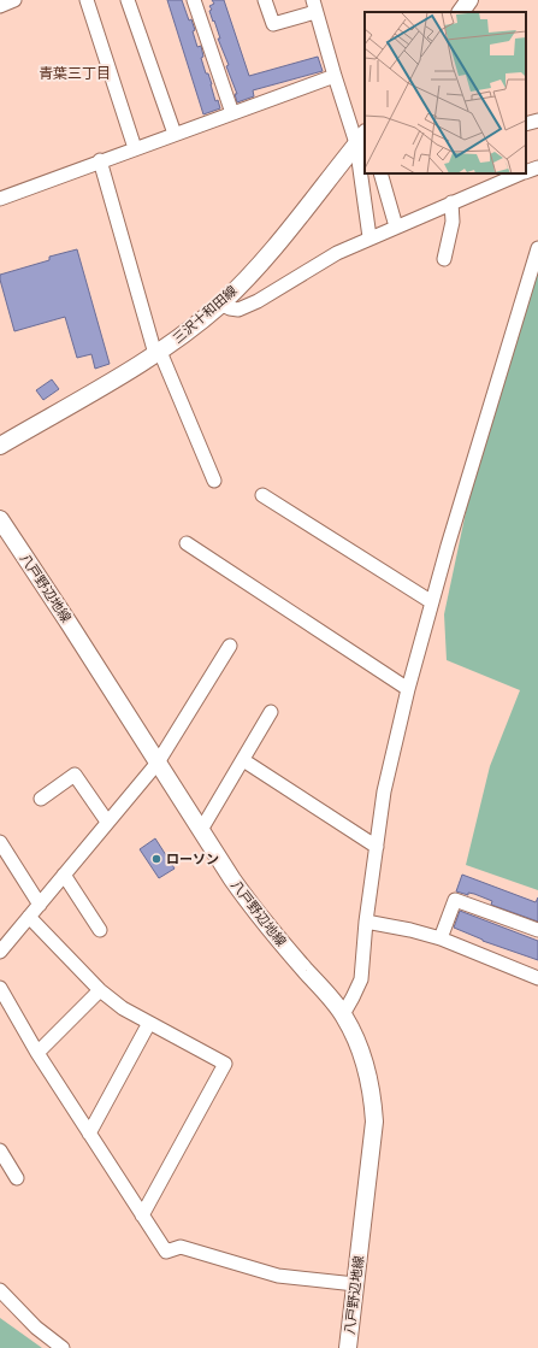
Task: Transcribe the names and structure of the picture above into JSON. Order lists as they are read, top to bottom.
{
  "streets": {
    "main road": ["三沢十和田線", "八戸野辺地線"]
  },
  "districts": ["青葉三丁目"],
  "places": ["ローソン"]
}
